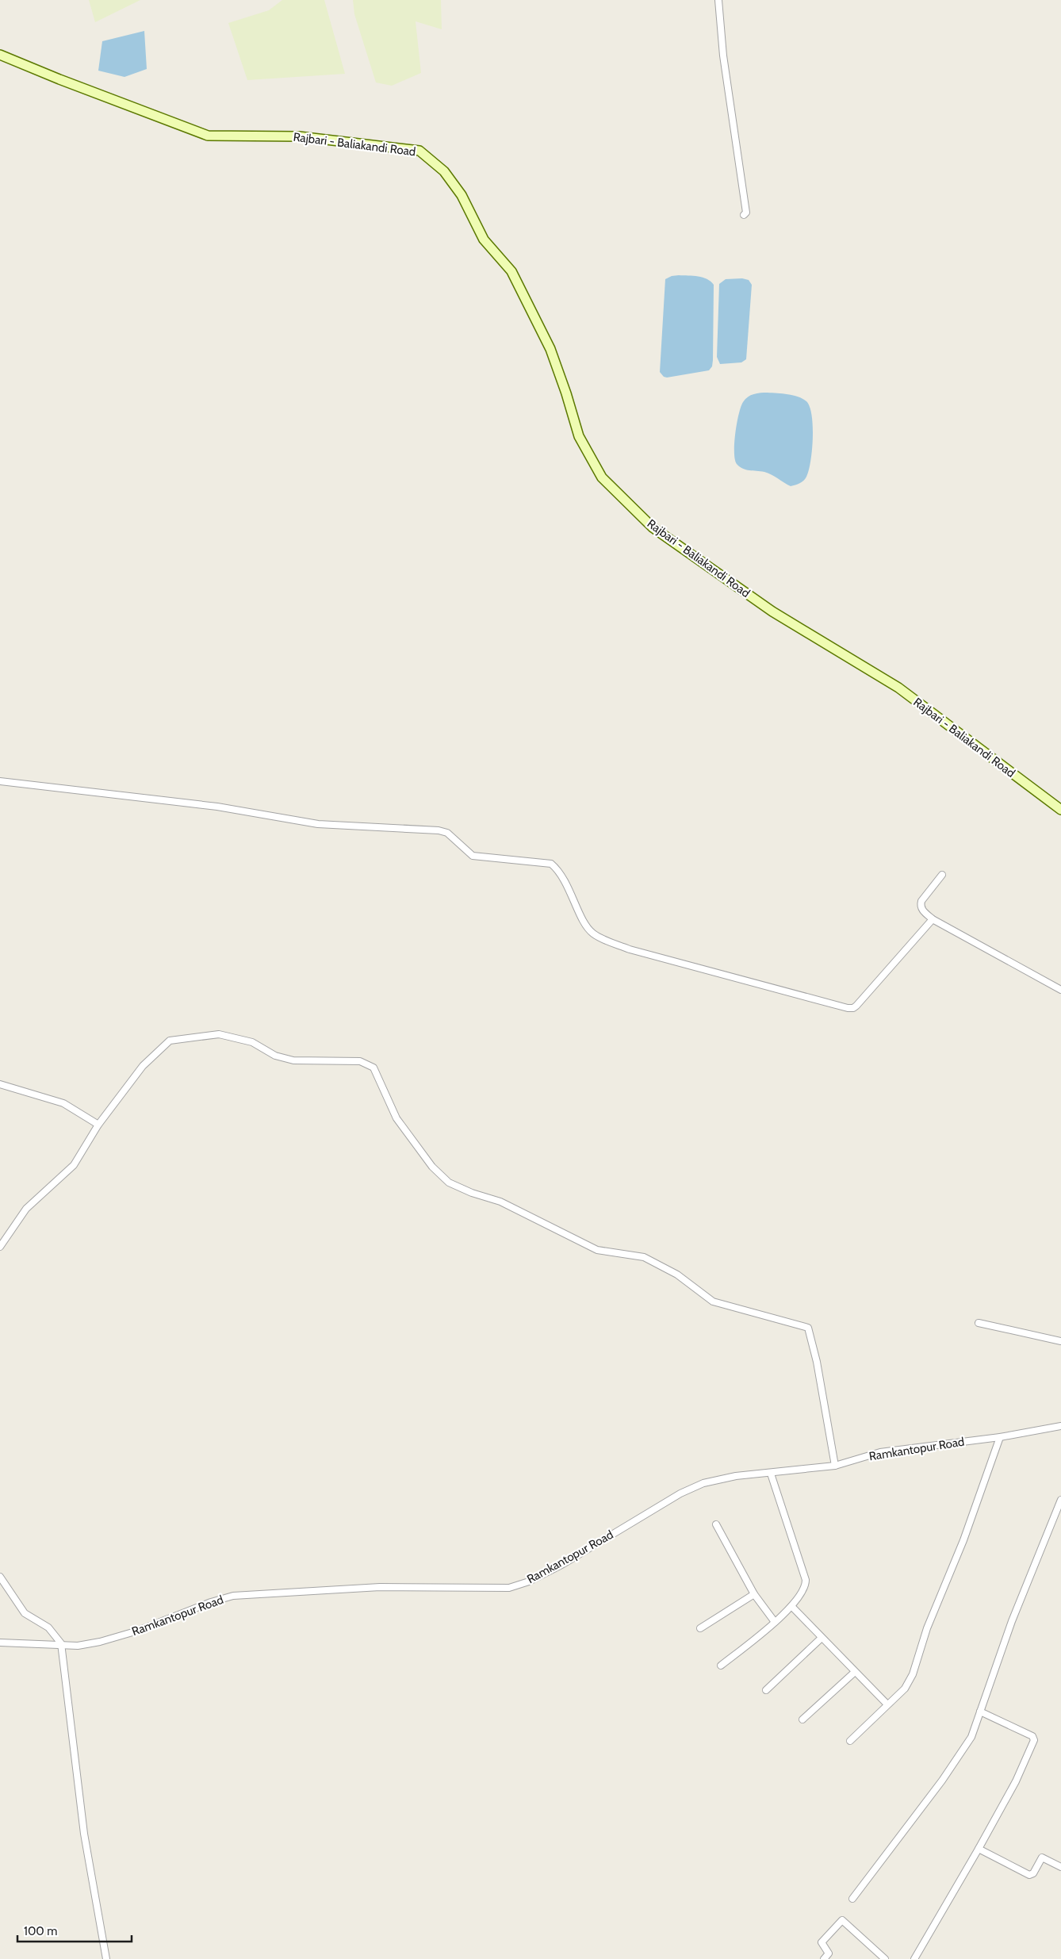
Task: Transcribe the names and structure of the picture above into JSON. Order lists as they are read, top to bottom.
{
  "streets": {
    "main road": ["Rajbari - Baliakandi Road"],
    "street": ["Ramkantopur Road"]
  },
  "scale_bar": "100 m"
}
